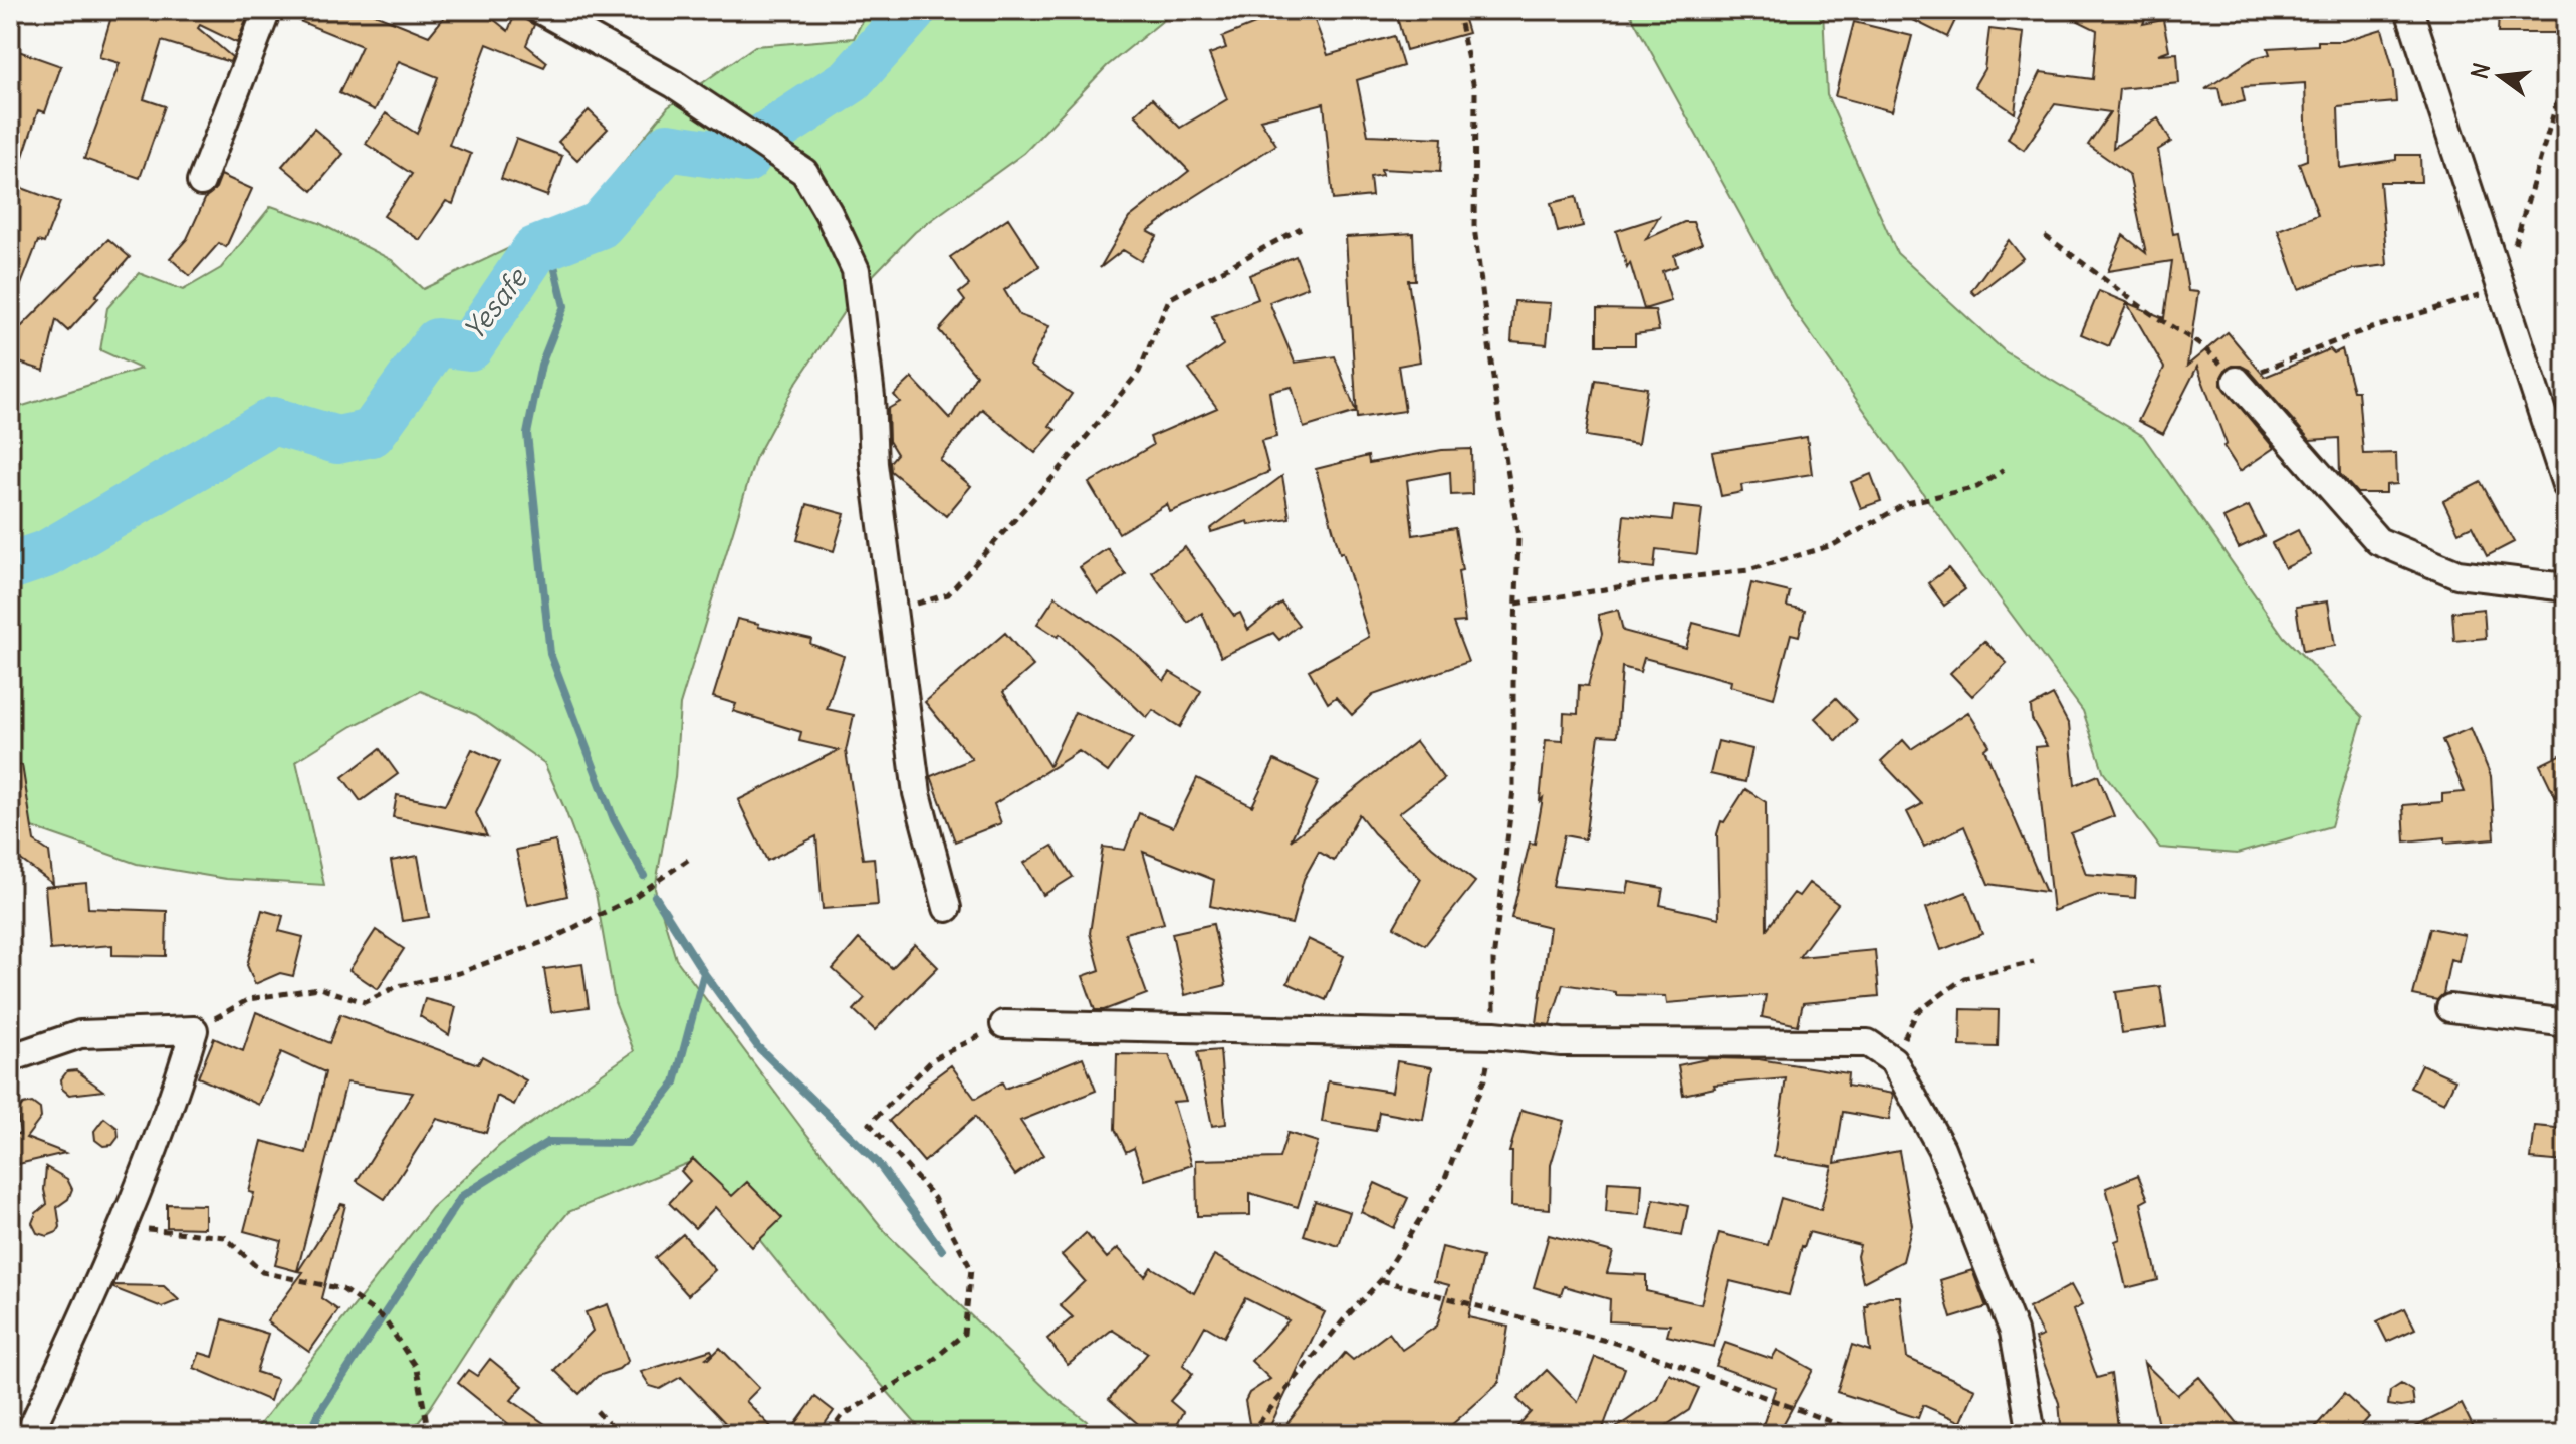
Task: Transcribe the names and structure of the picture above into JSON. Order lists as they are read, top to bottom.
{
  "water": ["Yesafe"],
  "north": "left"
}
